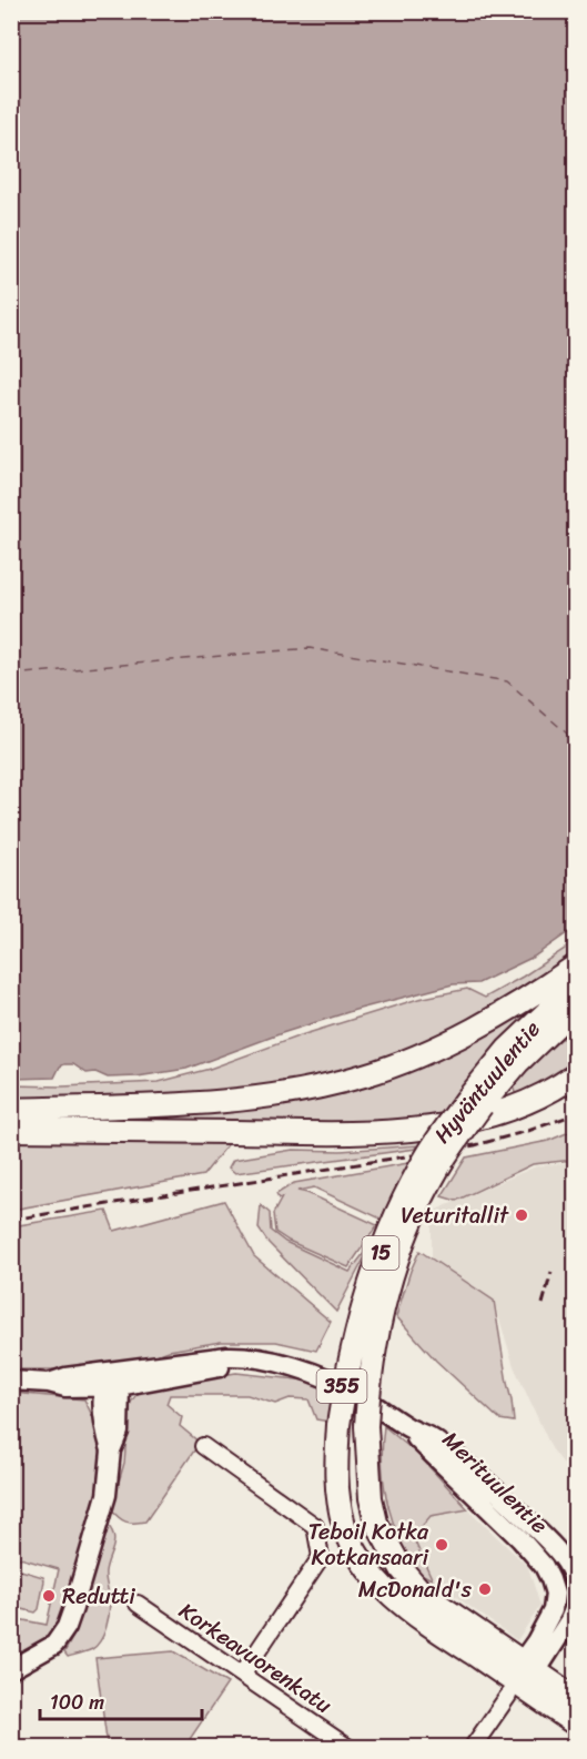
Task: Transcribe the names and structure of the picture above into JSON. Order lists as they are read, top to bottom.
{
  "streets": {
    "highway": ["Hyväntuulentie", "15"],
    "main road": ["355", "Merituulentie"],
    "street": ["Korkeavuorenkatu"]
  },
  "crossings": [
    ["Hyväntuulentie", "15"],
    ["Hyväntuulentie", "Merituulentie"],
    ["15", "Merituulentie"]
  ],
  "places": [
    "Veturitallit",
    "Teboil Kotka Kotkansaari",
    "McDonald's",
    "Redutti"
  ],
  "scale_bar": "100 m"
}
